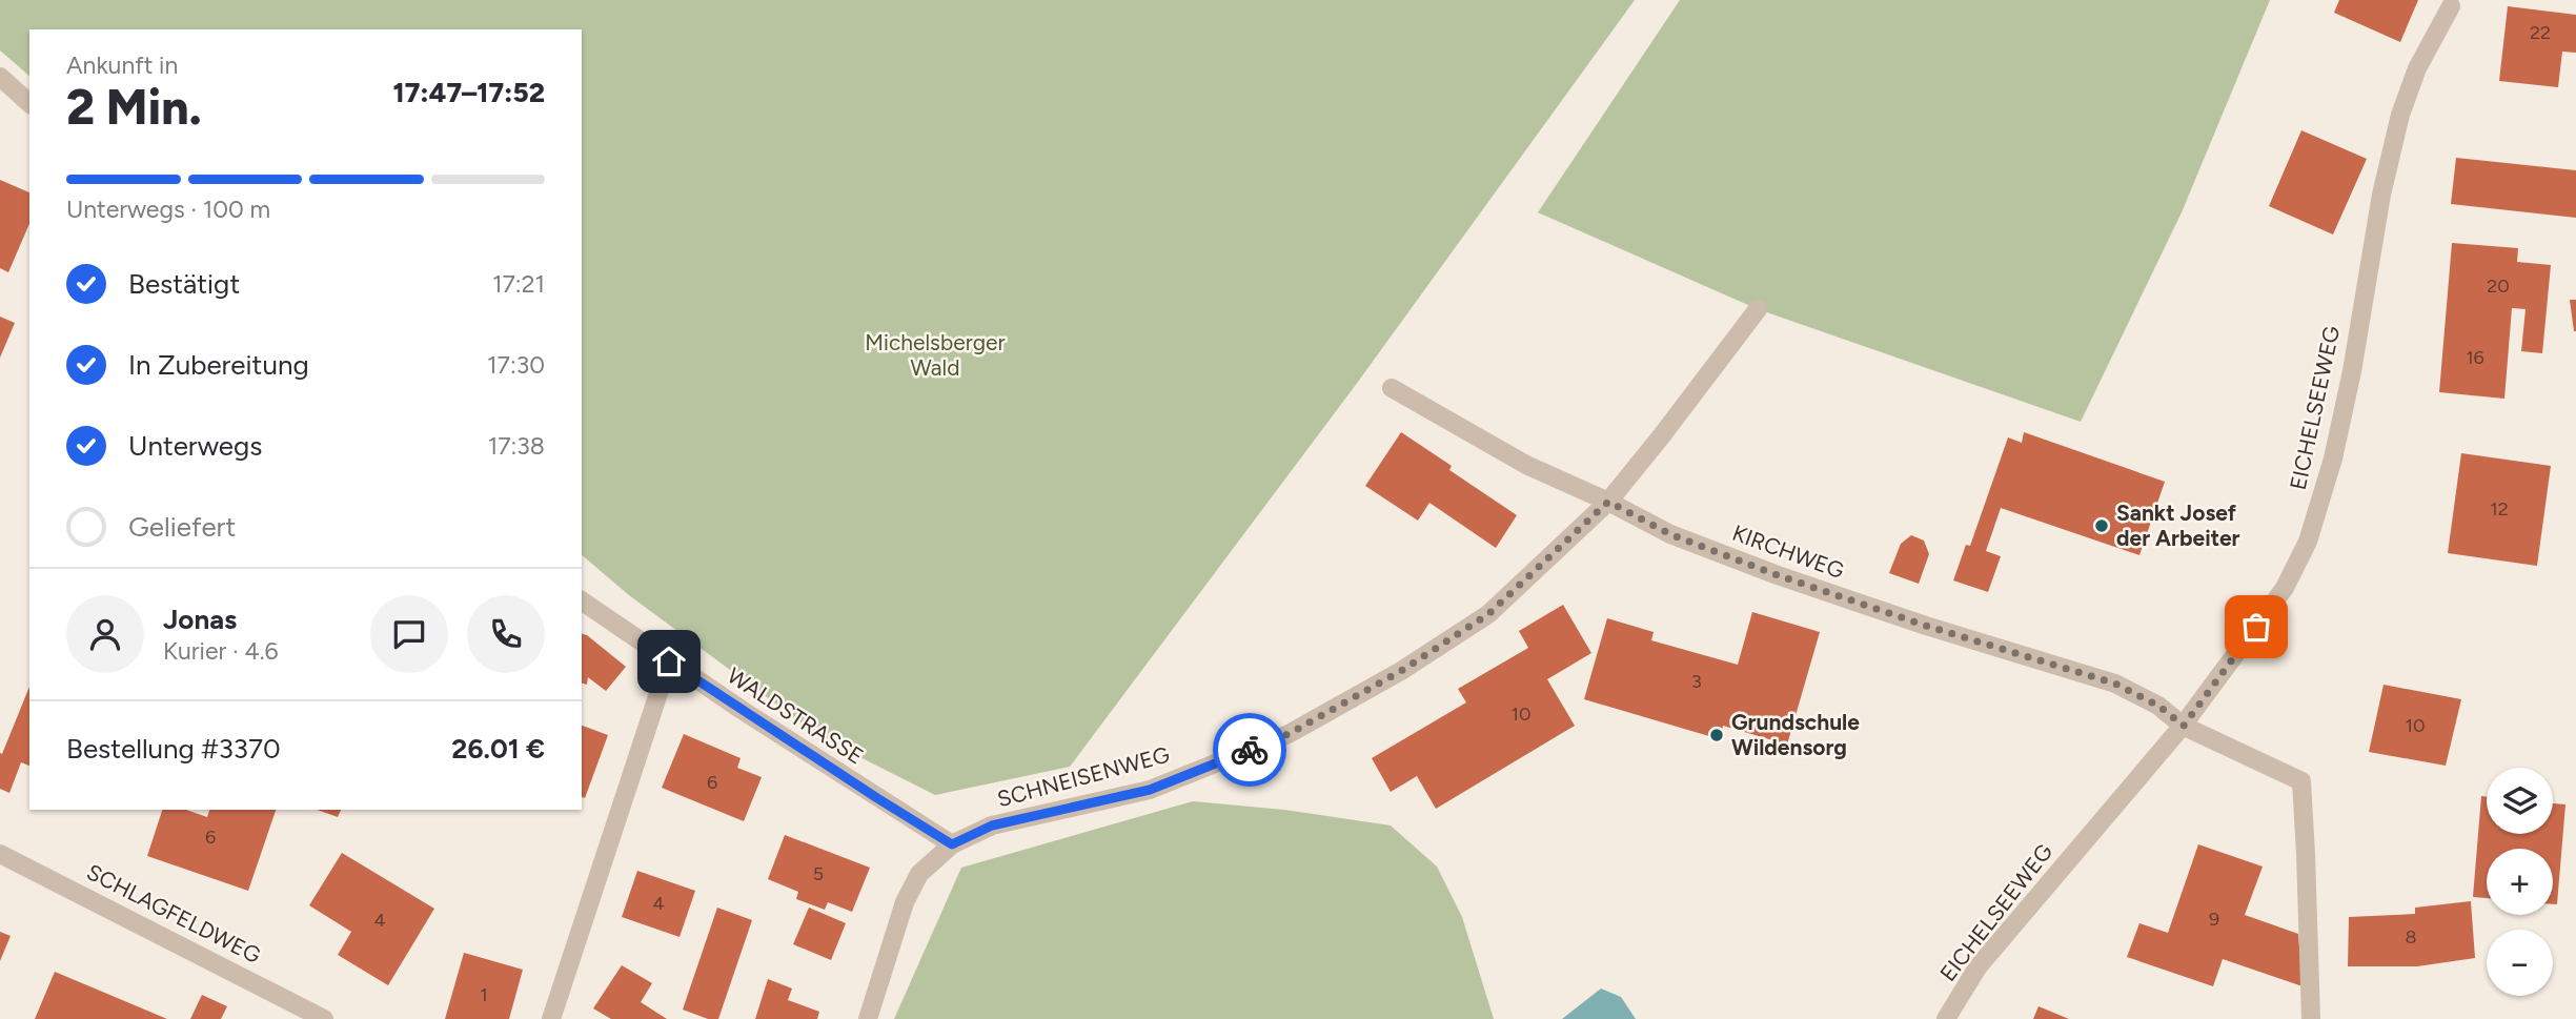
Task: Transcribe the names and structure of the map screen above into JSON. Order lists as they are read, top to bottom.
{
  "streets": {
    "street": [
      "EICHELSEEWEG",
      "KIRCHWEG",
      "WALDSTRASSE",
      "SCHNEISENWEG",
      "SCHLAGFELDWEG"
    ]
  },
  "crossings": [
    ["EICHELSEEWEG", "KIRCHWEG"],
    ["KIRCHWEG", "SCHNEISENWEG"],
    ["WALDSTRASSE", "SCHNEISENWEG"]
  ],
  "parks": ["Michelsberger Wald"],
  "places": ["Sankt Josef der Arbeiter", "Grundschule Wildensorg"],
  "house_numbers": [
    "22",
    "20",
    "16",
    "12",
    "3",
    "10",
    "10",
    "6",
    "6",
    "5",
    "4",
    "9",
    "4",
    "8",
    "1"
  ],
  "page": {
    "heading": ["2 Min.", "Ankunft in", "17:47–17:52"],
    "panel": [
      "Jonas",
      "Kurier · 4.6",
      "Bestellung #3370",
      "26.01 €"
    ],
    "bar": "Unterwegs · 100 m",
    "list": [
      ["Bestätigt", "17:21"],
      ["In Zubereitung", "17:30"],
      ["Unterwegs", "17:38"],
      "Geliefert"
    ],
    "map_buttons": ["+", "−"]
  }
}
